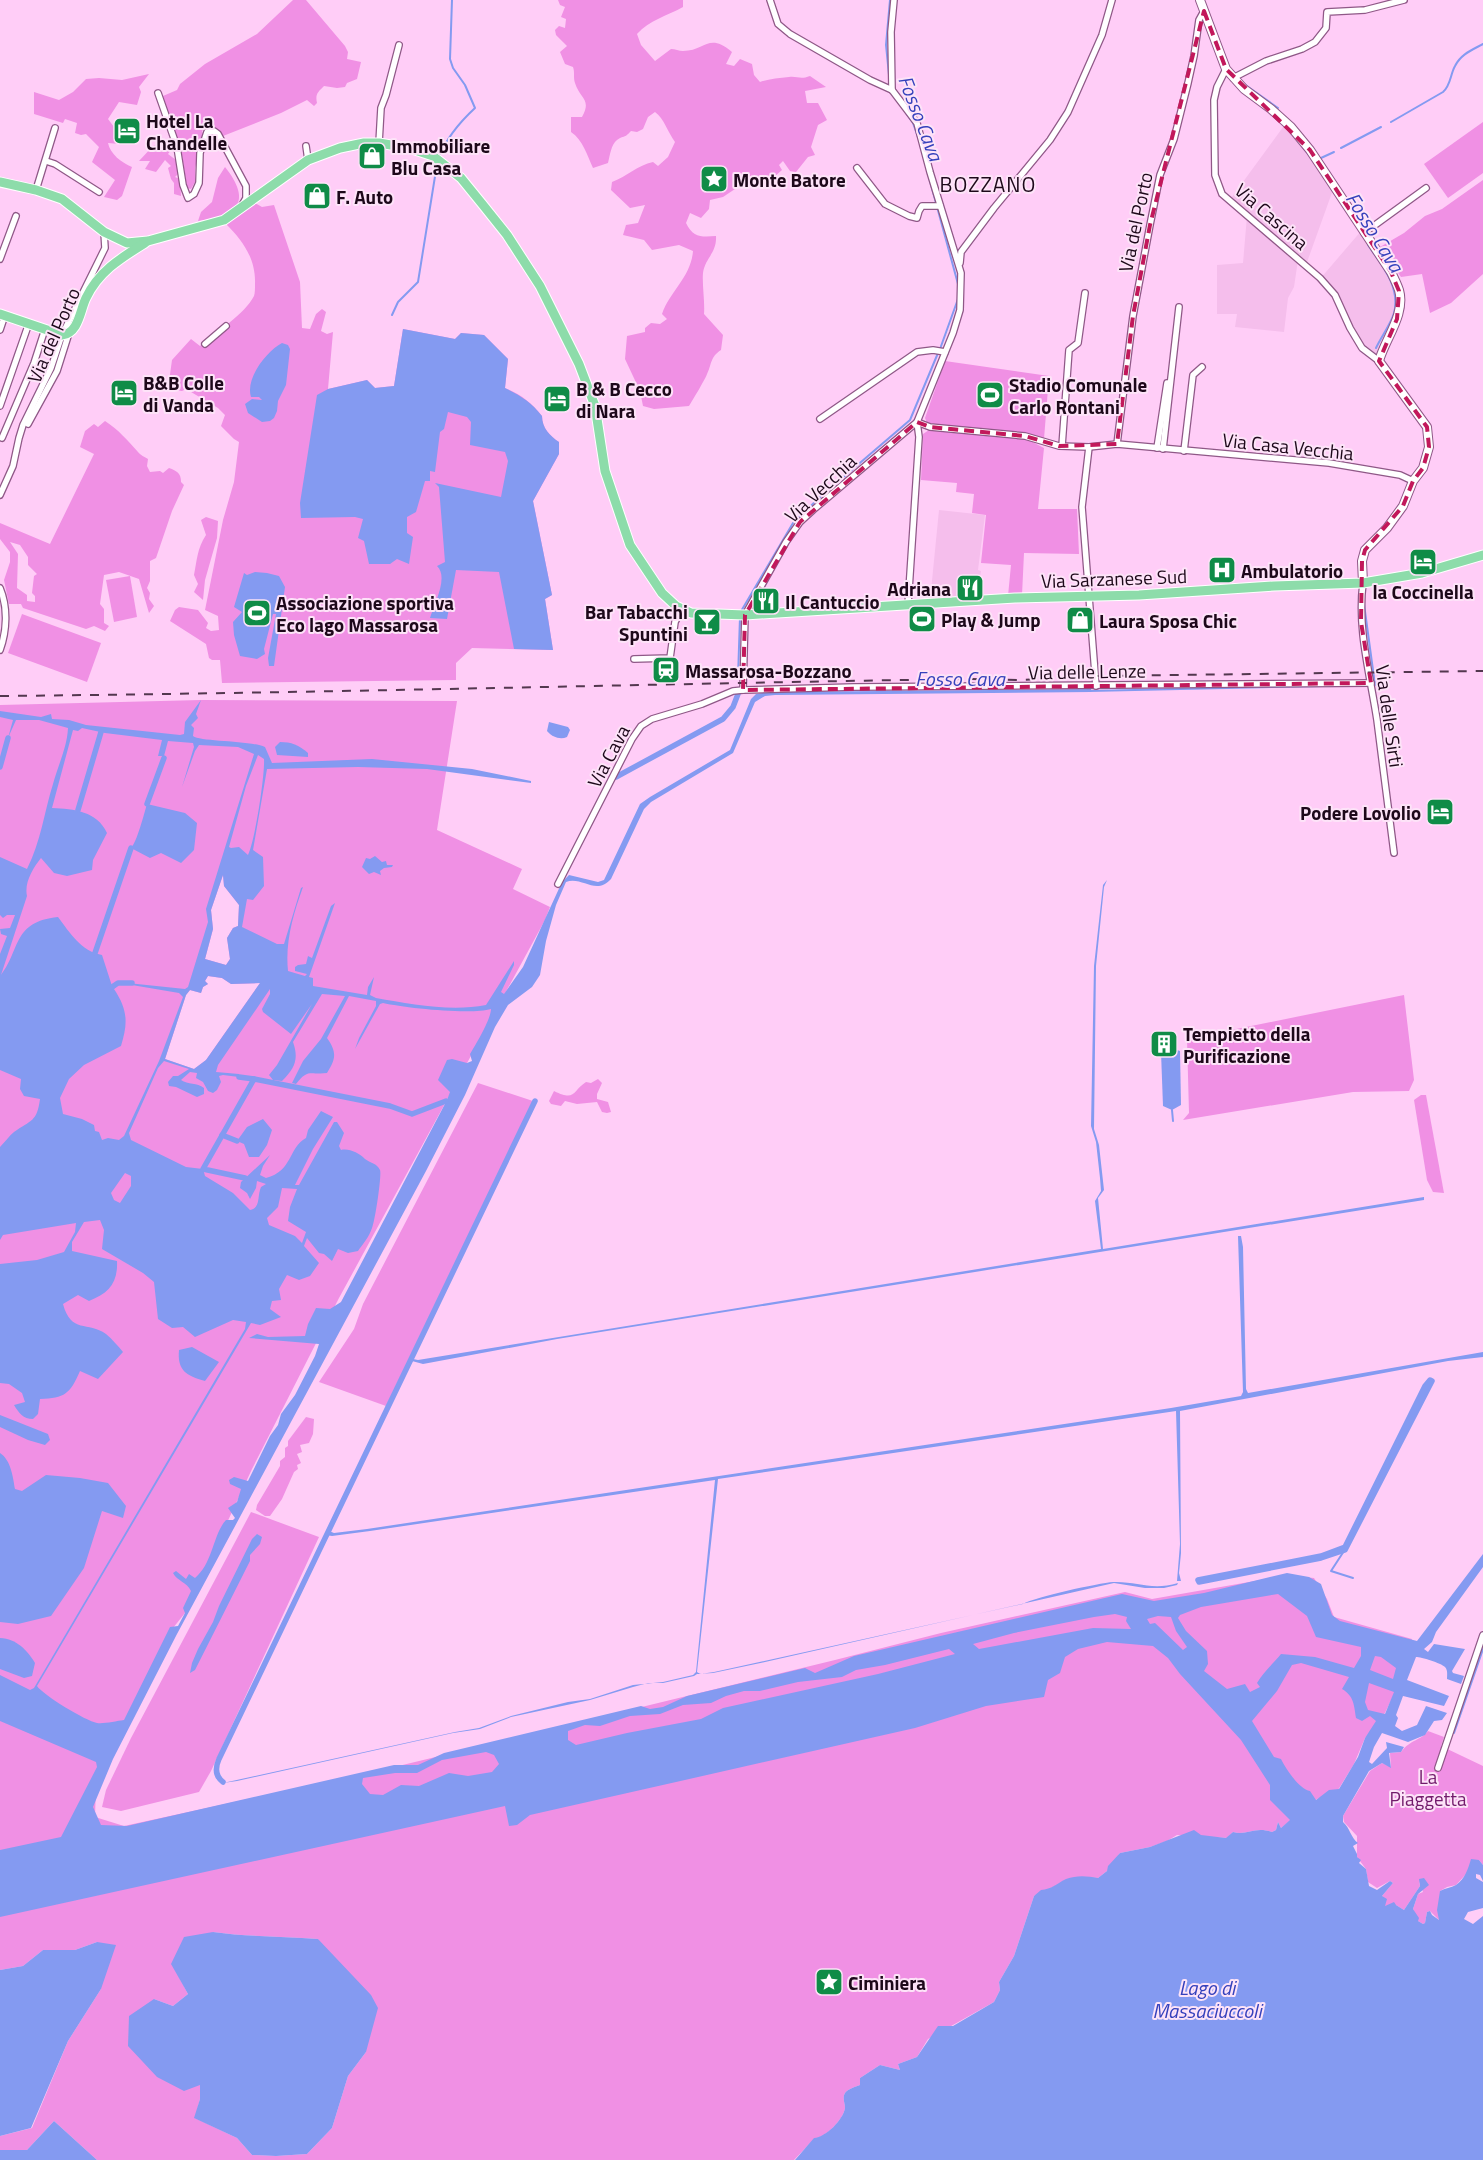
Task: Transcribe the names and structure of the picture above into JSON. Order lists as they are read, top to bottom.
{
  "streets": {
    "main road": ["Via del Porto", "Via Sarzanese Sud"],
    "street": [
      "Via Cascina",
      "Via Casa Vecchia",
      "Via Vecchia",
      "Via delle Lenze",
      "Via delle Sirti",
      "Via Cava"
    ]
  },
  "crossings": [
    ["Via del Porto", "Via Casa Vecchia"],
    ["Via Casa Vecchia", "Via Vecchia"],
    ["Via Vecchia", "Via Sarzanese Sud"],
    ["Via Sarzanese Sud", "Via delle Sirti"],
    ["Via delle Lenze", "Via delle Sirti"],
    ["Via delle Lenze", "Via Cava"]
  ],
  "districts": ["BOZZANO"],
  "water": ["Fosso Cava", "Lago di Massaciuccoli"],
  "parks": ["La Piaggetta"],
  "places": {
    "hotel": [
      "Hotel La Chandelle",
      "B&B Colle di Vanda",
      "B & B Cecco di Nara",
      "la Coccinella",
      "Podere Lovolio"
    ],
    "shop": ["Immobiliare Blu Casa", "F. Auto", "Laura Sposa Chic"],
    "place": ["Monte Batore", "Ciminiera"],
    "sports": ["Stadio Comunale Carlo Rontani", "Associazione sportiva Eco lago Massarosa", "Play & Jump"],
    "hospital": ["Ambulatorio"],
    "restaurant": ["Adriana", "Il Cantuccio"],
    "bar": ["Bar Tabacchi Spuntini"],
    "station": ["Massarosa-Bozzano"],
    "building": ["Tempietto della Purificazione"]
  }
}
